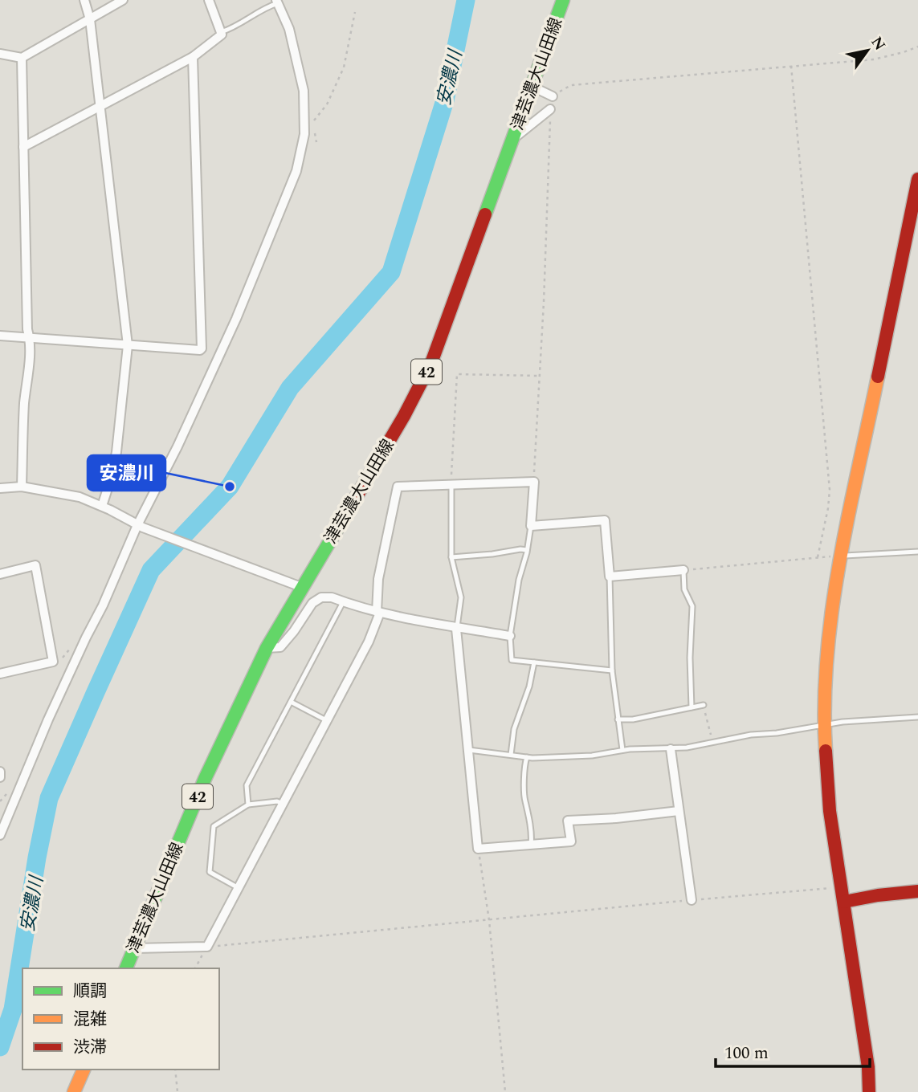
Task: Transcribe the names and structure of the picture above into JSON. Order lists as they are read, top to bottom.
{
  "streets": {
    "main road": ["津芸濃大山田線", "42"]
  },
  "water": ["安濃川"],
  "places": ["安濃川"],
  "legend": ["順調", "混雑", "渋滞"],
  "scale_bar": "100 m",
  "north": "top right"
}
